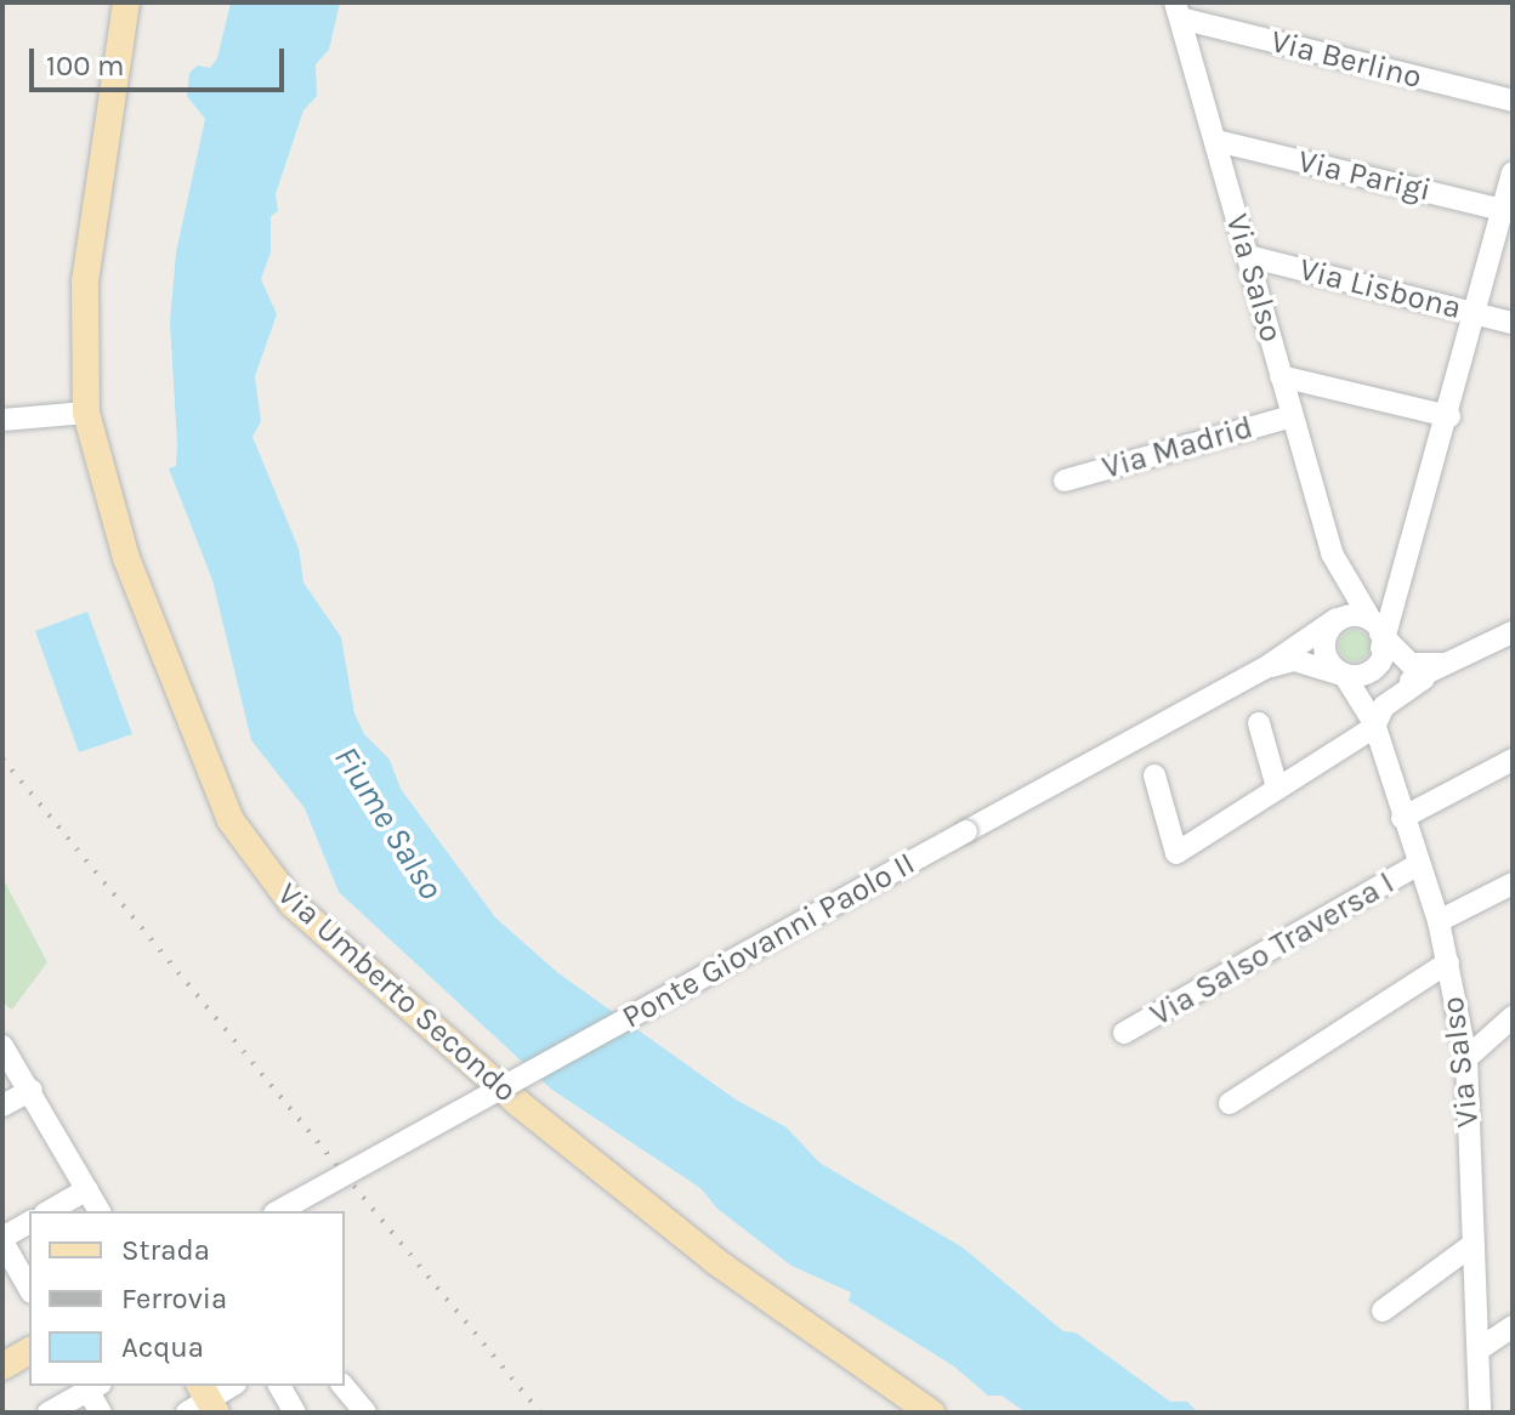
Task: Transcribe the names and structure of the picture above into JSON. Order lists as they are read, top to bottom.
{
  "streets": {
    "main road": ["Via Umberto Secondo"],
    "street": [
      "Via Berlino",
      "Via Parigi",
      "Via Salso",
      "Via Lisbona",
      "Via Madrid",
      "Ponte Giovanni Paolo II",
      "Via Salso Traversa I"
    ]
  },
  "crossings": [
    ["Via Berlino", "Via Salso"],
    ["Via Parigi", "Via Salso"],
    ["Via Salso", "Via Lisbona"],
    ["Via Salso", "Via Madrid"],
    ["Via Salso", "Ponte Giovanni Paolo II"],
    ["Via Salso", "Via Salso Traversa I"]
  ],
  "water": ["Fiume Salso"],
  "legend": ["Strada", "Ferrovia", "Acqua"],
  "scale_bar": "100 m"
}
